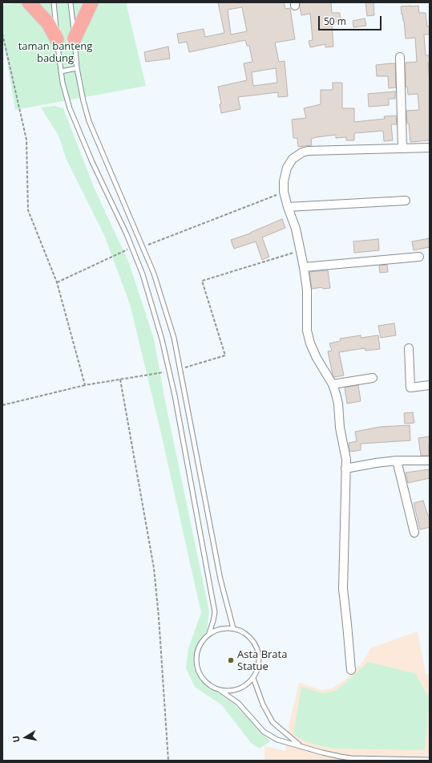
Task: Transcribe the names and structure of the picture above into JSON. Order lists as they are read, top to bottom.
{
  "parks": ["taman banteng badung"],
  "places": ["Asta Brata Statue"],
  "scale_bar": "50 m",
  "north": "left"
}
